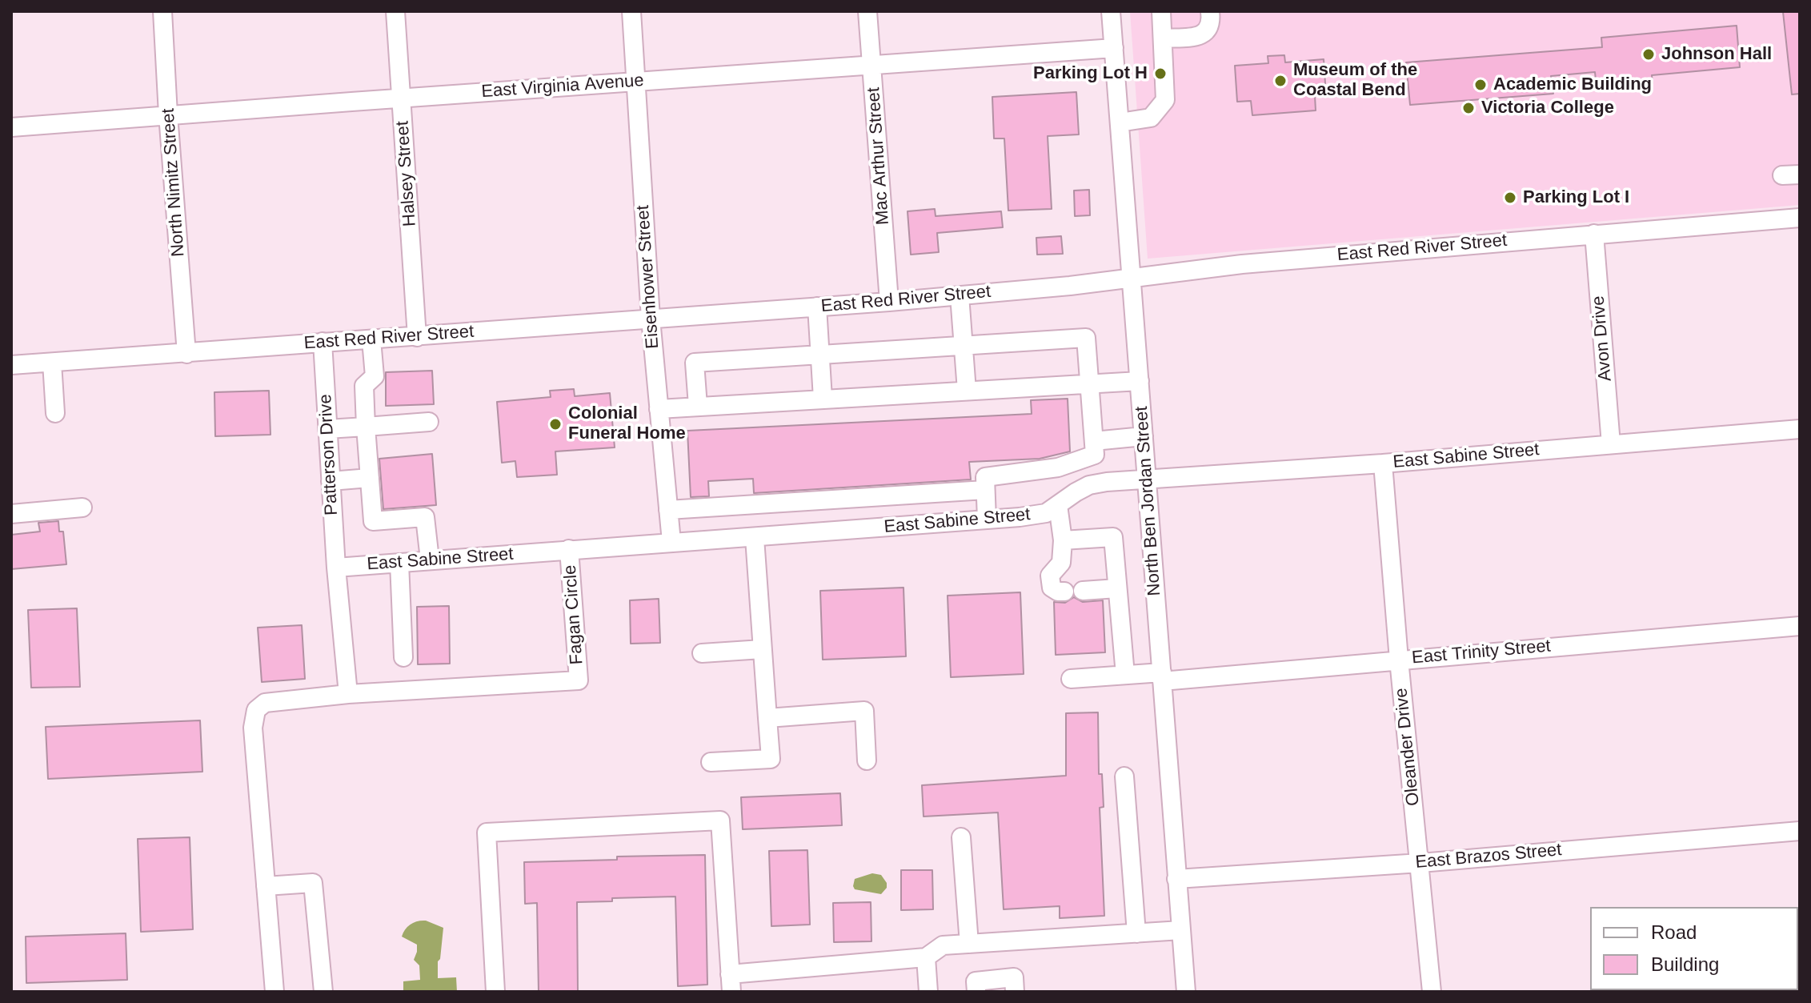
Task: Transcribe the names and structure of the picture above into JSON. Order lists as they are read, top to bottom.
{
  "streets": {
    "street": [
      "East Virginia Avenue",
      "Mac Arthur Street",
      "Halsey Street",
      "North Nimitz Street",
      "East Red River Street",
      "Eisenhower Street",
      "Avon Drive",
      "Patterson Drive",
      "East Sabine Street",
      "North Ben Jordan Street",
      "Fagan Circle",
      "East Trinity Street",
      "Oleander Drive",
      "East Brazos Street"
    ]
  },
  "crossings": [
    ["East Virginia Avenue", "Mac Arthur Street"],
    ["East Virginia Avenue", "Halsey Street"],
    ["East Virginia Avenue", "North Nimitz Street"],
    ["East Virginia Avenue", "Eisenhower Street"],
    ["East Virginia Avenue", "North Ben Jordan Street"],
    ["Mac Arthur Street", "East Red River Street"],
    ["Halsey Street", "East Red River Street"],
    ["North Nimitz Street", "East Red River Street"],
    ["East Red River Street", "Eisenhower Street"],
    ["East Red River Street", "Avon Drive"],
    ["East Red River Street", "Patterson Drive"],
    ["East Red River Street", "North Ben Jordan Street"],
    ["Eisenhower Street", "East Sabine Street"],
    ["Avon Drive", "East Sabine Street"],
    ["Patterson Drive", "East Sabine Street"],
    ["Patterson Drive", "Fagan Circle"],
    ["East Sabine Street", "North Ben Jordan Street"],
    ["East Sabine Street", "Fagan Circle"],
    ["East Sabine Street", "Oleander Drive"],
    ["North Ben Jordan Street", "East Trinity Street"],
    ["North Ben Jordan Street", "East Brazos Street"],
    ["East Trinity Street", "Oleander Drive"],
    ["Oleander Drive", "East Brazos Street"]
  ],
  "places": [
    "Johnson Hall",
    "Parking Lot H",
    "Museum of the Coastal Bend",
    "Academic Building",
    "Victoria College",
    "Parking Lot I",
    "Colonial Funeral Home"
  ],
  "legend": ["Road", "Building"]
}
